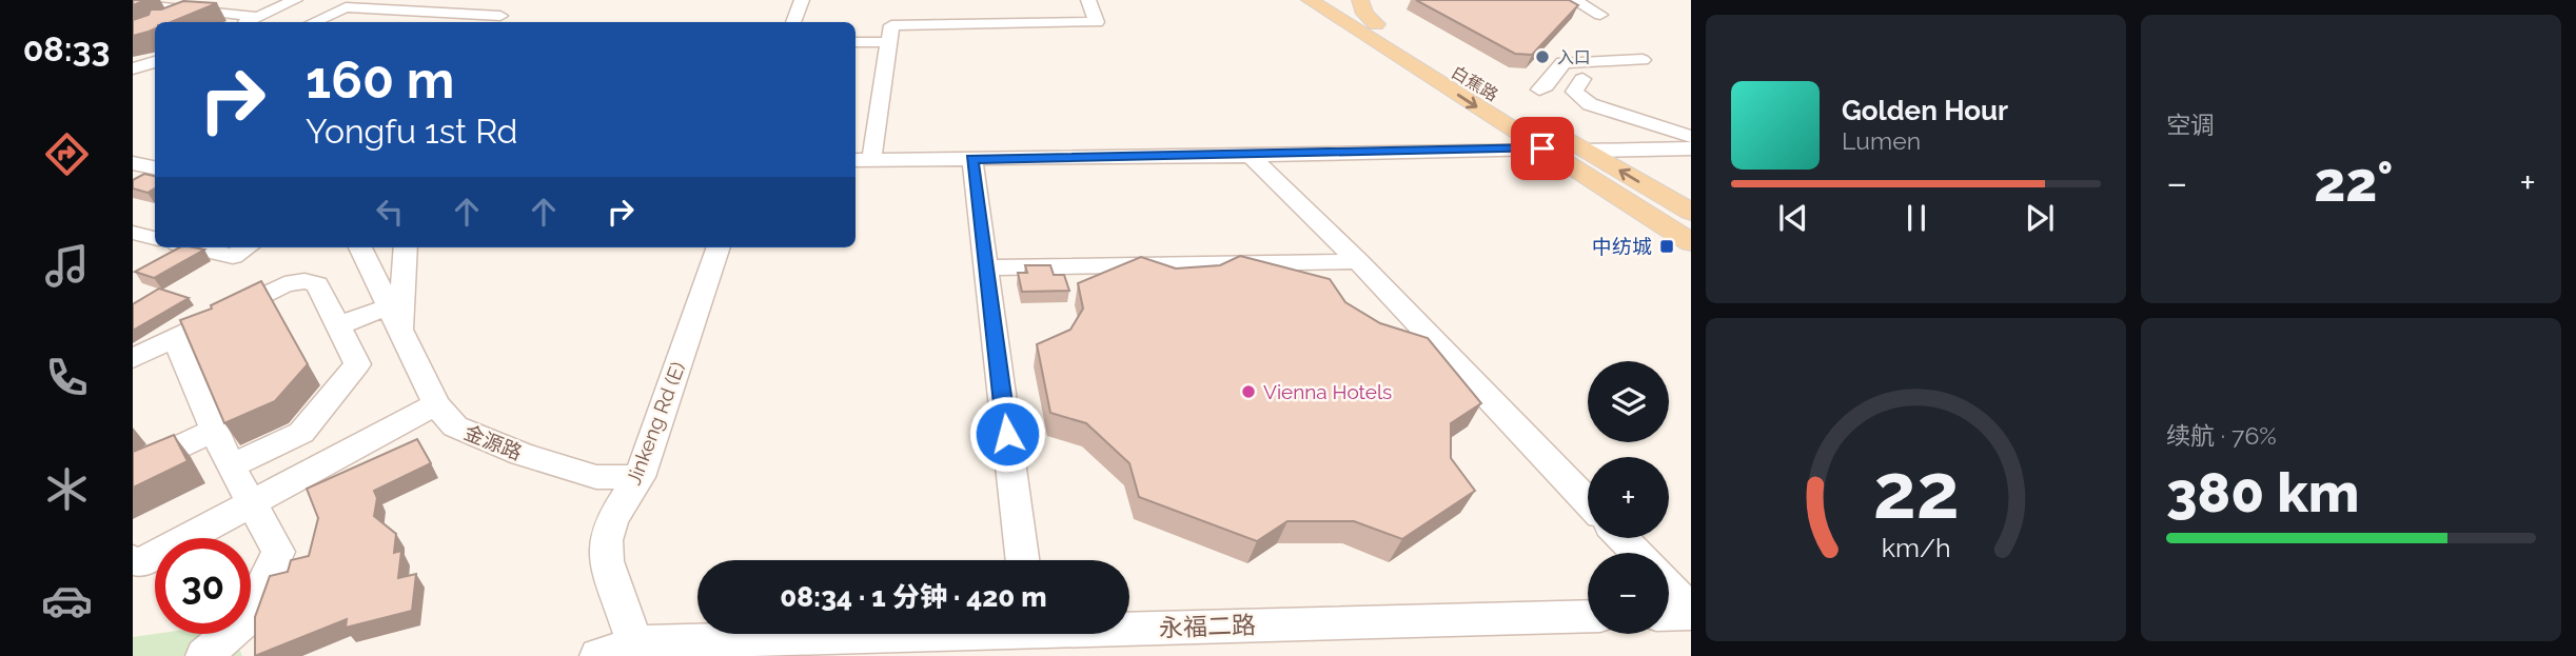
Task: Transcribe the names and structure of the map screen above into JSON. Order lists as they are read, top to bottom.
{
  "streets": {
    "main road": ["白蕉路"],
    "street": ["Jinkeng Rd (E)", "金源路", "永福二路"]
  },
  "crossings": [
    ["Jinkeng Rd (E)", "金源路"],
    ["Jinkeng Rd (E)", "永福二路"]
  ],
  "places": {
    "other": ["入口", "Vienna Hotels"],
    "transit": ["中纺城"]
  },
  "page": {
    "tabs": "08:33",
    "tile": [
      "空调",
      ["续航 · 76%", "380 km"]
    ],
    "turn": ["160 m", "Yongfu 1st Rd"],
    "song": ["Golden Hour", "Lumen"],
    "heat": ["−", "22°", "+"],
    "map_buttons": ["+", "−"],
    "limit": "30",
    "trip": "08:34 · 1 分钟 · 420 m",
    "gauge": ["22", "km/h"]
  }
}
